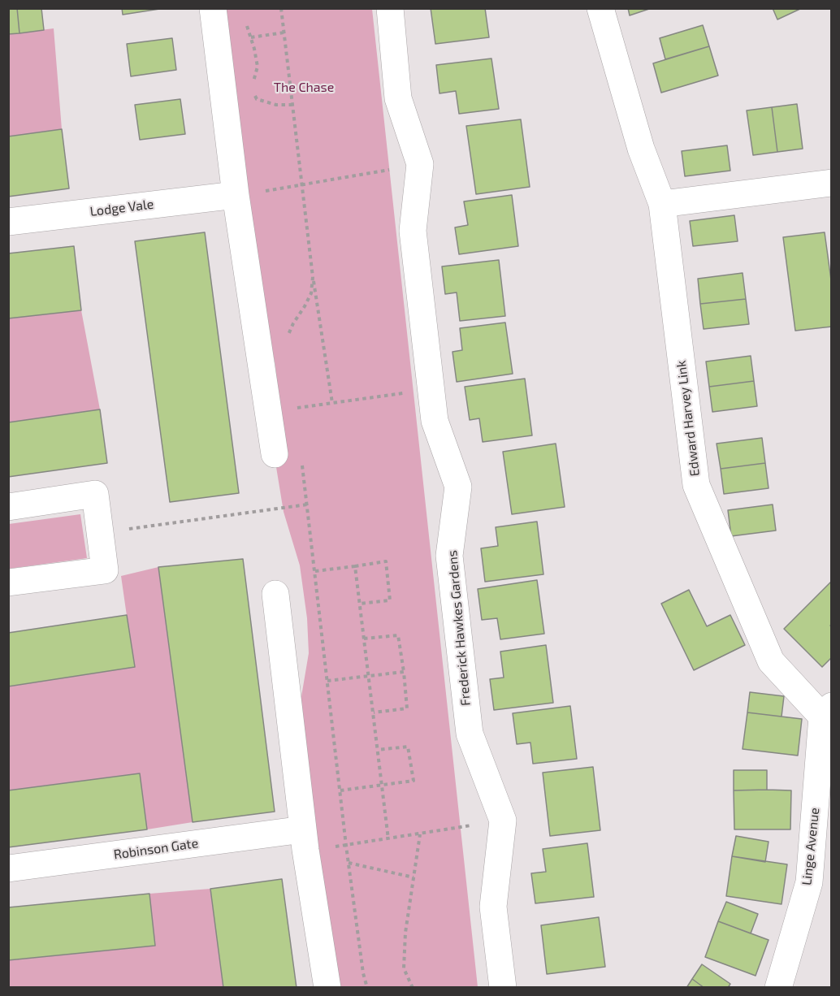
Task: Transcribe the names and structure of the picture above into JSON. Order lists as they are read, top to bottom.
{
  "streets": {
    "street": [
      "Lodge Vale",
      "Edward Harvey Link",
      "Frederick Hawkes Gardens",
      "Linge Avenue",
      "Robinson Gate"
    ]
  },
  "crossings": [
    ["Edward Harvey Link", "Linge Avenue"]
  ],
  "parks": ["The Chase"]
}
